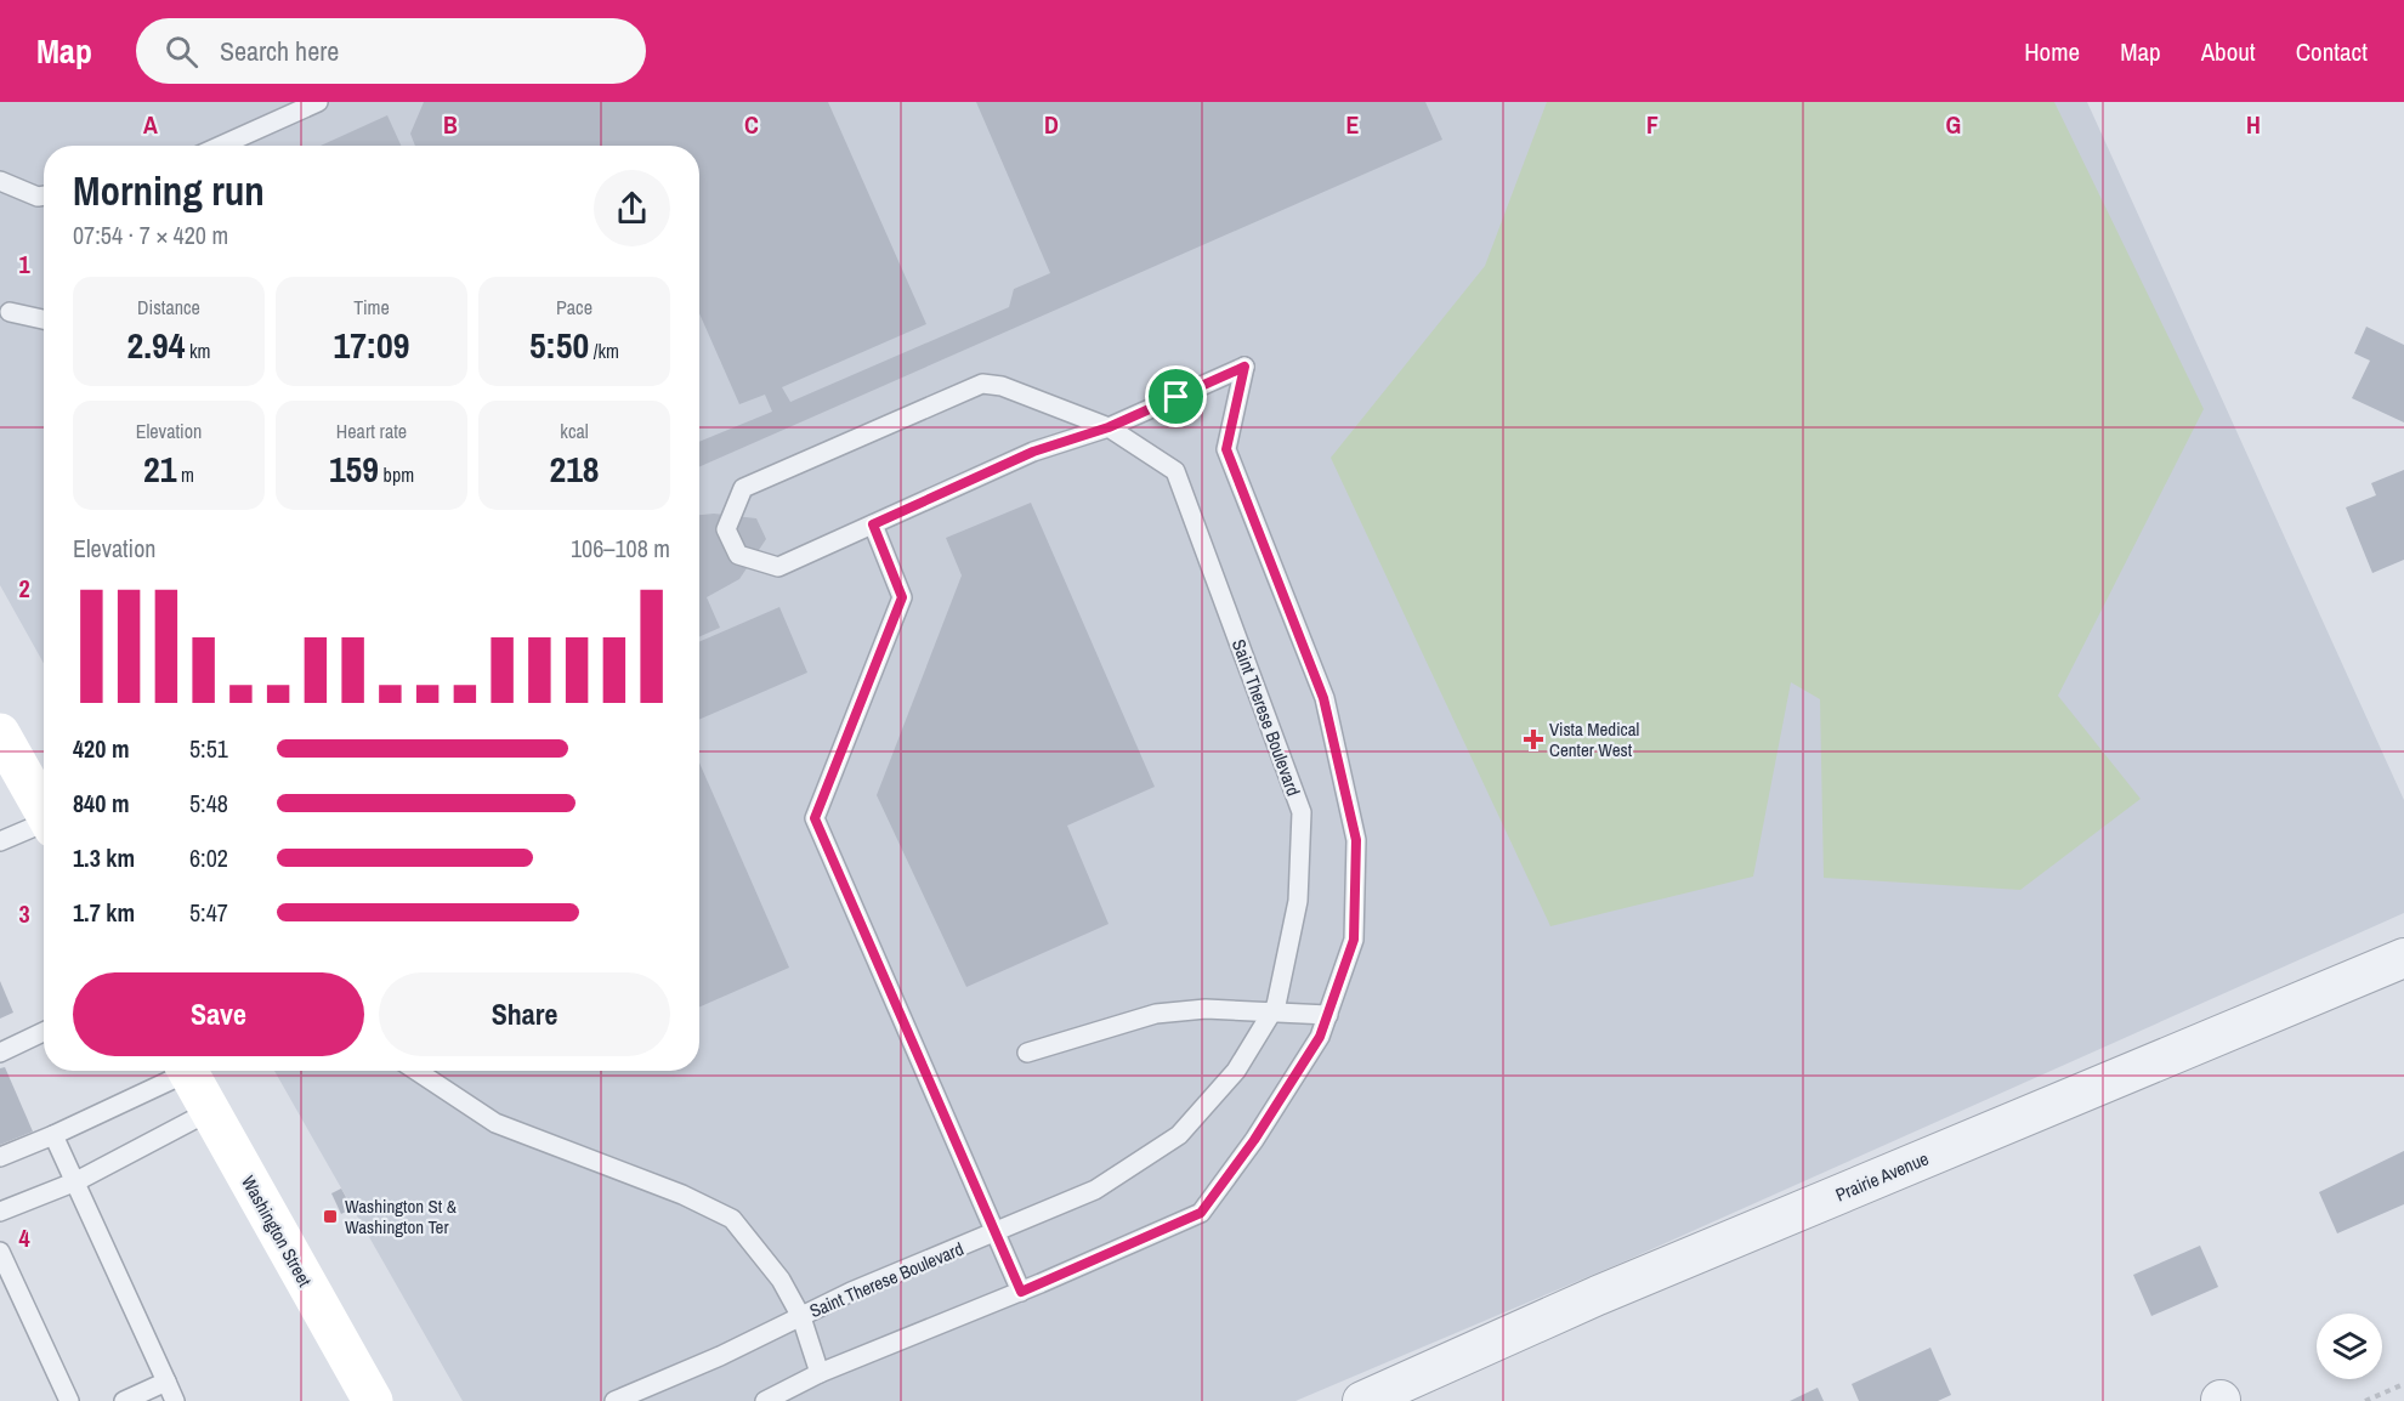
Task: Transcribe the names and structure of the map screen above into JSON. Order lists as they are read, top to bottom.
{
  "streets": {
    "main road": ["Washington Street"],
    "street": ["Prairie Avenue"],
    "lane": ["Saint Therese Boulevard"]
  },
  "places": {
    "health": ["Vista Medical Center West"],
    "transit": ["Washington St & Washington Ter"]
  },
  "page": {
    "header": "Map",
    "search": "Search here",
    "nav": [
      "Home",
      "Map",
      "About",
      "Contact"
    ],
    "heading": ["Morning run", "07:54 · 7 × 420 m"],
    "stats": [
      ["Distance", "2.94 km"],
      ["Time", "17:09"],
      ["Pace", "5:50 /km"],
      ["Elevation", "21 m"],
      ["Heart rate", "159 bpm"],
      ["kcal", "218"]
    ],
    "chart": ["Elevation", "106–108 m"],
    "list": [
      {
        "name": "420 m",
        "note": "5:51"
      },
      {
        "name": "840 m",
        "note": "5:48"
      },
      {
        "name": "1.3 km",
        "note": "6:02"
      },
      {
        "name": "1.7 km",
        "note": "5:47"
      }
    ],
    "buttons": ["Save", "Share"]
  },
  "grid": {
    "columns": [
      "A",
      "B",
      "C",
      "D",
      "E",
      "F",
      "G",
      "H"
    ],
    "rows": [
      "1",
      "2",
      "3",
      "4"
    ]
  }
}
